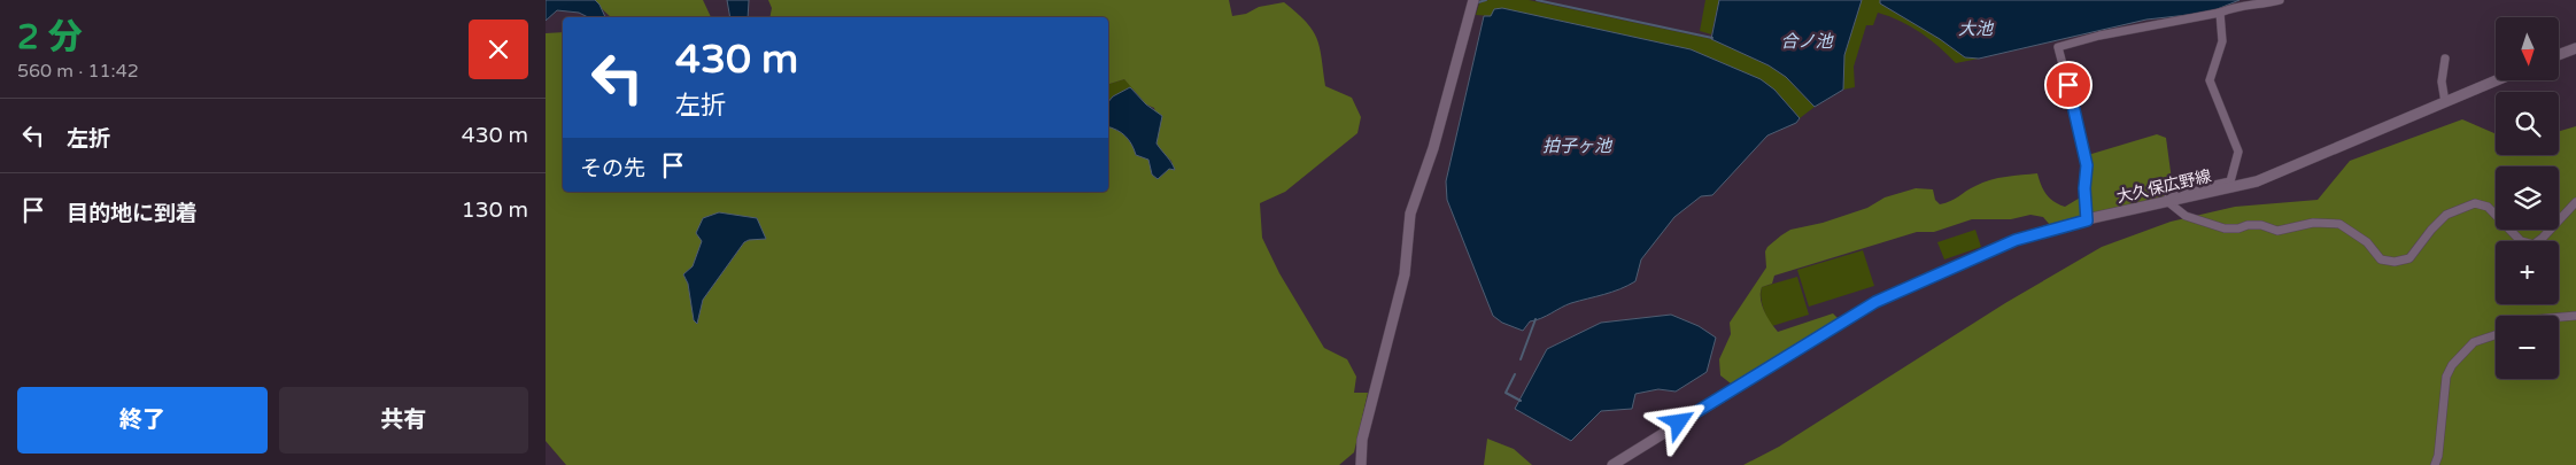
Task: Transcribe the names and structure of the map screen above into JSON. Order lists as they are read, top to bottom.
{
  "streets": {
    "street": ["大久保広野線"]
  },
  "water": ["大池", "合ノ池", "拍子ヶ池"],
  "north": "bottom",
  "page": {
    "heading": ["2 分", "560 m · 11:42"],
    "map_buttons": ["+", "−"],
    "turn": ["430 m", "左折"],
    "list": [
      {
        "name": "左折",
        "value": "430 m"
      },
      {
        "name": "目的地に到着",
        "value": "130 m"
      }
    ],
    "then": "その先",
    "buttons": ["終了", "共有"]
  }
}
